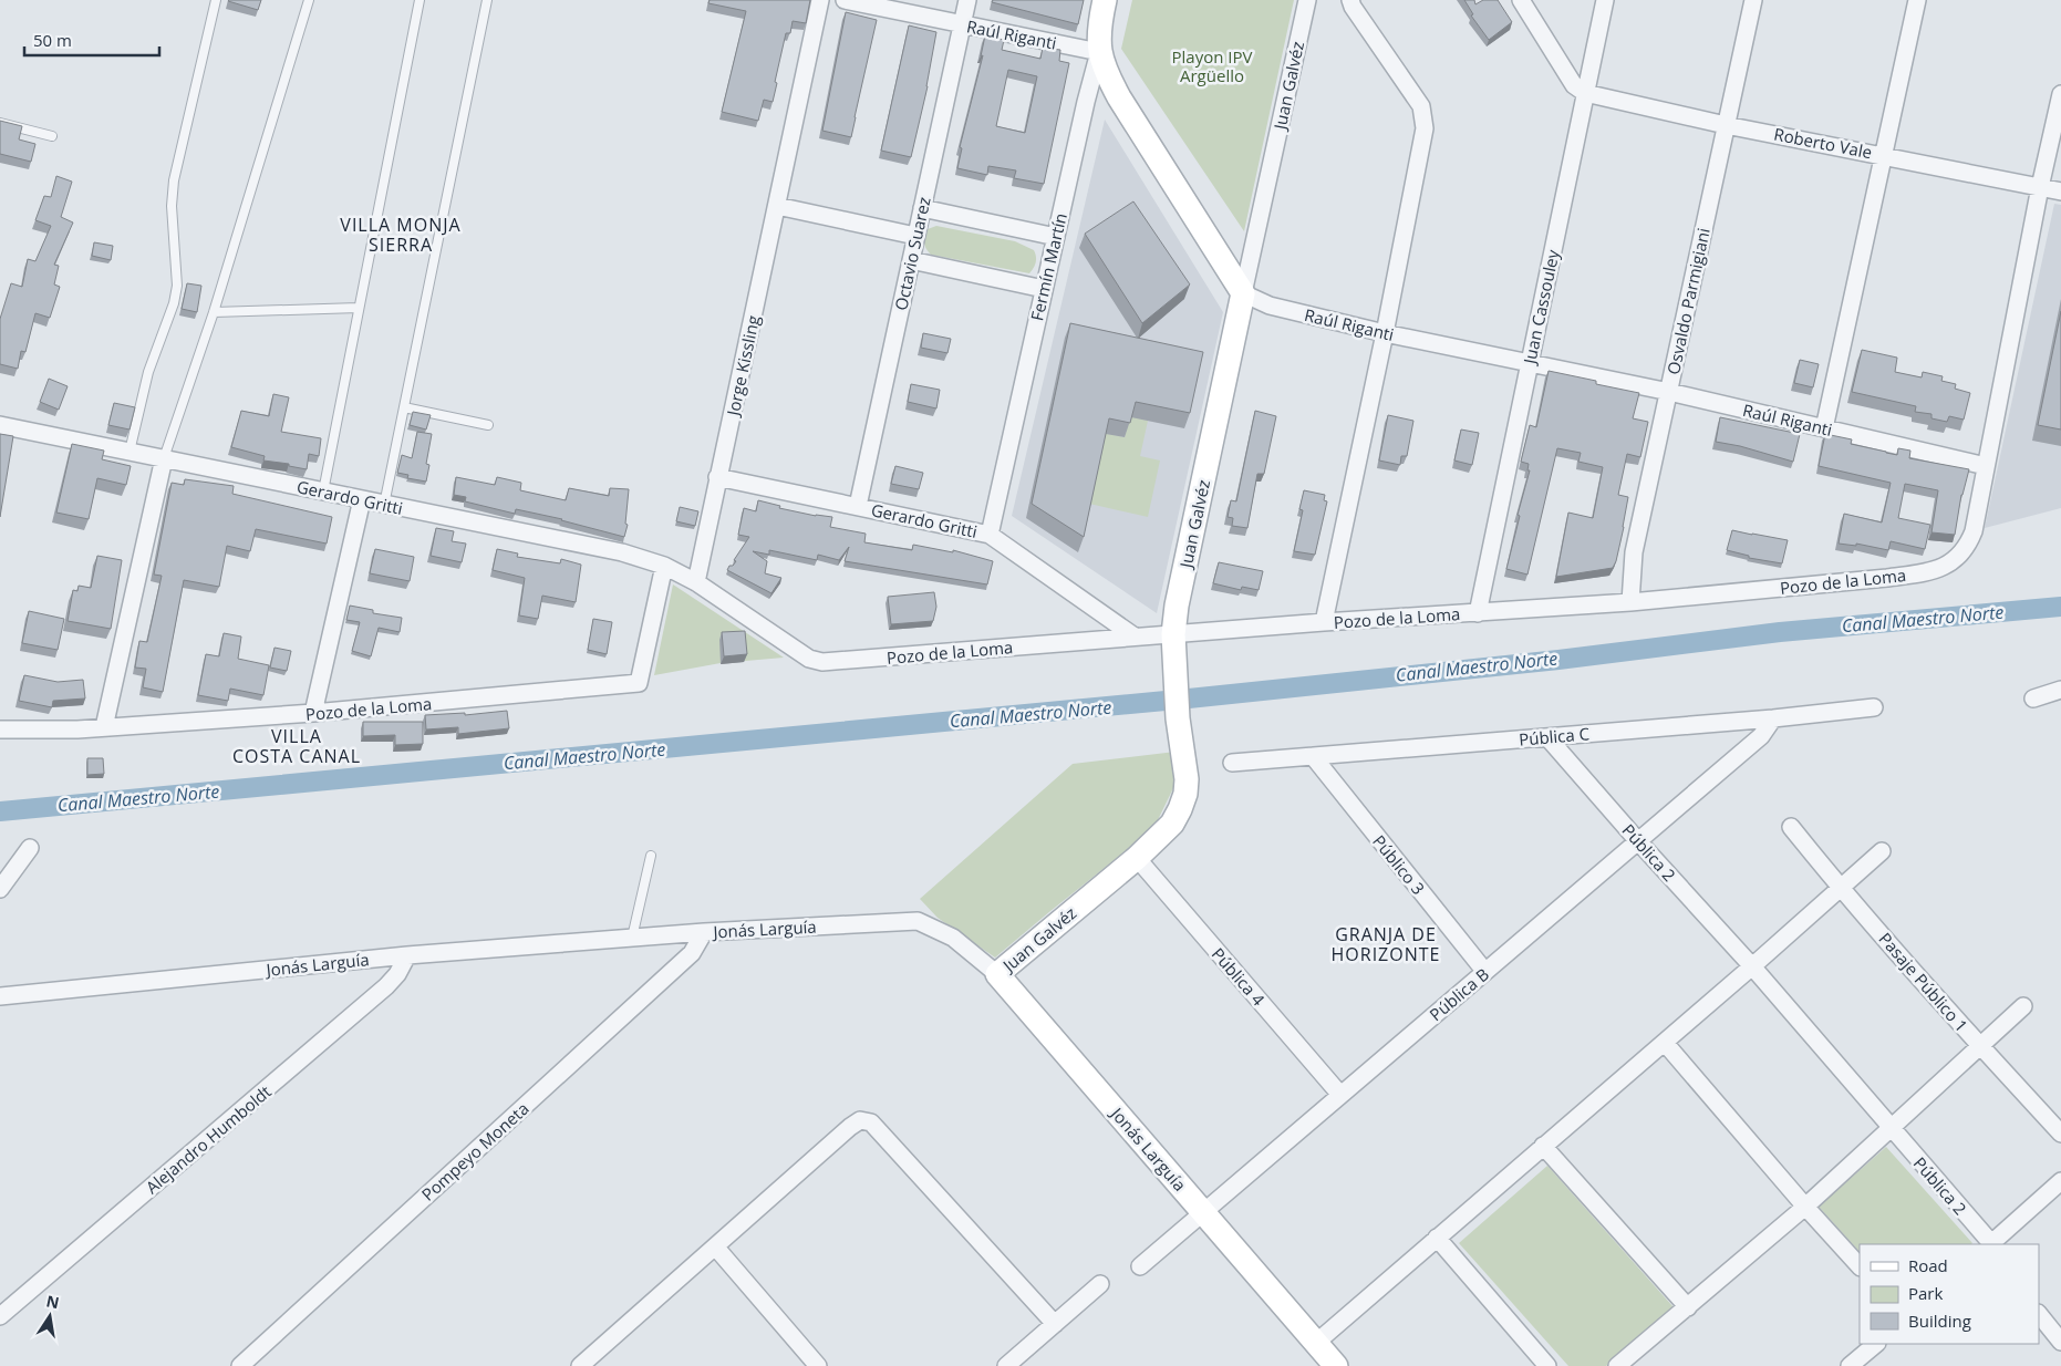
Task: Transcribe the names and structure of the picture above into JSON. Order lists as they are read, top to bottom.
{
  "streets": {
    "main road": ["Juan Galvéz", "Fermín Martín", "Jonás Larguía"],
    "street": [
      "Raúl Riganti",
      "Roberto Vale",
      "Octavio Suarez",
      "Osvaldo Parmigiani",
      "Juan Cassouley",
      "Jorge Kissling",
      "Gerardo Gritti",
      "Pozo de la Loma",
      "Pública C",
      "Pública 2",
      "Público 3",
      "Pública 4",
      "Pasaje Público 1",
      "Pública B",
      "Alejandro Humboldt",
      "Pompeyo Moneta"
    ]
  },
  "crossings": [
    ["Raúl Riganti", "Juan Galvéz"],
    ["Raúl Riganti", "Octavio Suarez"],
    ["Raúl Riganti", "Fermín Martín"],
    ["Raúl Riganti", "Osvaldo Parmigiani"],
    ["Raúl Riganti", "Juan Cassouley"],
    ["Raúl Riganti", "Pozo de la Loma"],
    ["Juan Galvéz", "Pozo de la Loma"],
    ["Juan Galvéz", "Jonás Larguía"],
    ["Juan Galvéz", "Pública 4"],
    ["Roberto Vale", "Osvaldo Parmigiani"],
    ["Roberto Vale", "Juan Cassouley"],
    ["Octavio Suarez", "Gerardo Gritti"],
    ["Fermín Martín", "Gerardo Gritti"],
    ["Osvaldo Parmigiani", "Pozo de la Loma"],
    ["Juan Cassouley", "Pozo de la Loma"],
    ["Jorge Kissling", "Gerardo Gritti"],
    ["Jorge Kissling", "Pozo de la Loma"],
    ["Gerardo Gritti", "Pozo de la Loma"],
    ["Pública C", "Pública 2"],
    ["Pública C", "Público 3"],
    ["Pública C", "Pública B"],
    ["Pública 2", "Pública B"],
    ["Público 3", "Pública B"],
    ["Jonás Larguía", "Pública B"],
    ["Jonás Larguía", "Alejandro Humboldt"],
    ["Jonás Larguía", "Pompeyo Moneta"],
    ["Pública 4", "Pública B"]
  ],
  "districts": ["VILLA MONJA SIERRA", "VILLA COSTA CANAL", "GRANJA DE HORIZONTE"],
  "water": ["Canal Maestro Norte"],
  "parks": ["Playon IPV Argüello"],
  "legend": ["Road", "Park", "Building"],
  "scale_bar": "50 m",
  "north": "top"
}
